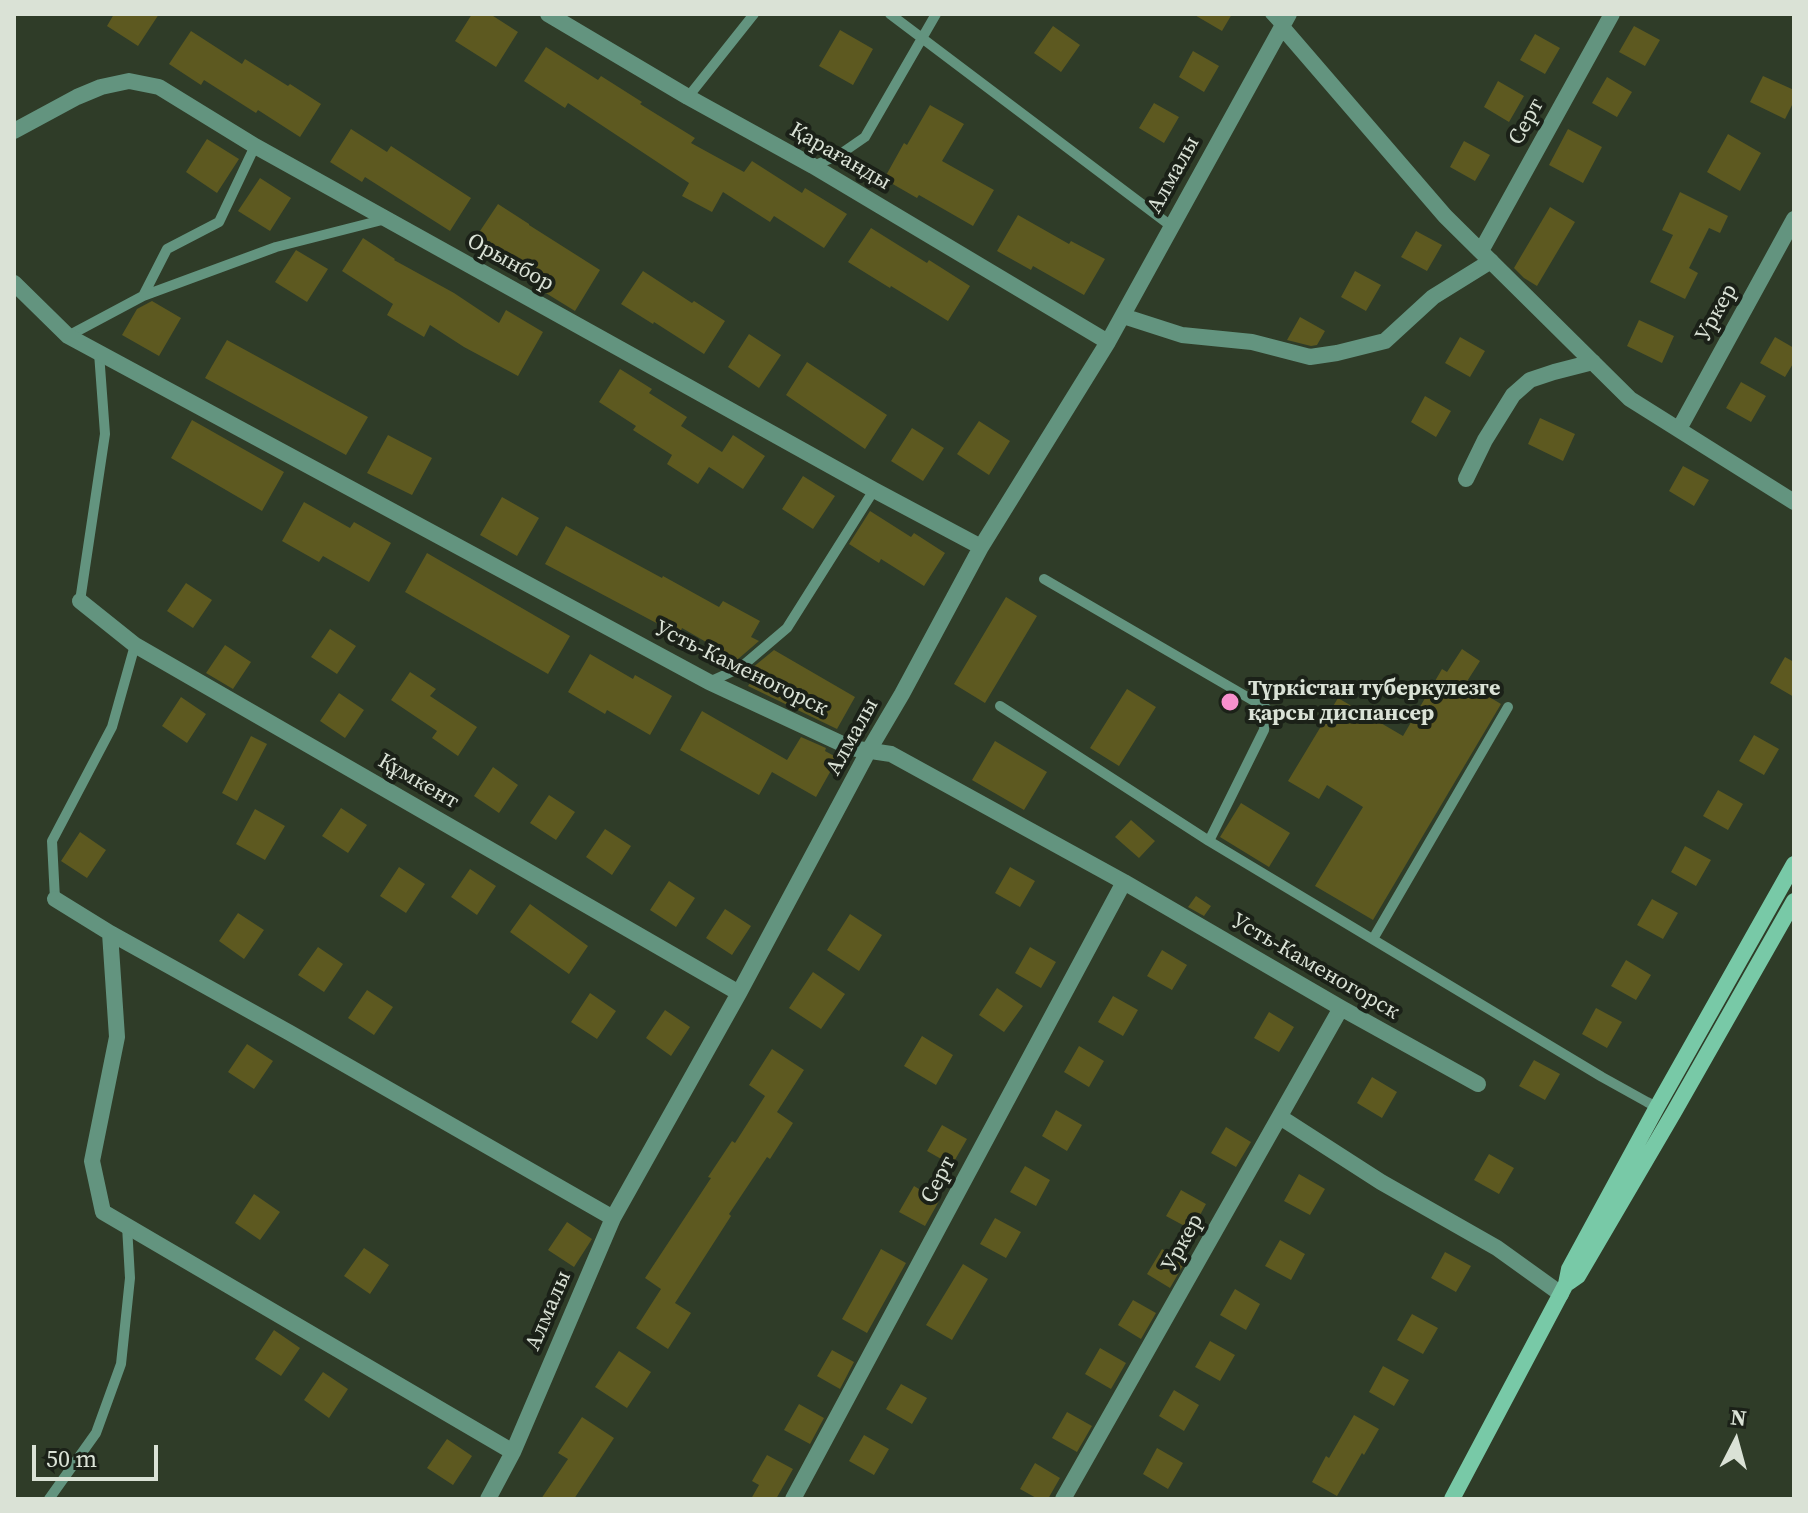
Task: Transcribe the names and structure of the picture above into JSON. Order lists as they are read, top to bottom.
{
  "streets": {
    "street": [
      "Серт",
      "Қарағанды",
      "Алмалы",
      "Орынбор",
      "Уркер",
      "Усть-Каменогорск",
      "Құмкент"
    ]
  },
  "crossings": [
    ["Серт", "Усть-Каменогорск"],
    ["Қарағанды", "Алмалы"],
    ["Алмалы", "Орынбор"],
    ["Алмалы", "Усть-Каменогорск"],
    ["Алмалы", "Құмкент"],
    ["Уркер", "Усть-Каменогорск"]
  ],
  "places": ["Түркістан туберкулезге қарсы диспансер"],
  "scale_bar": "50 m",
  "north": "top"
}
